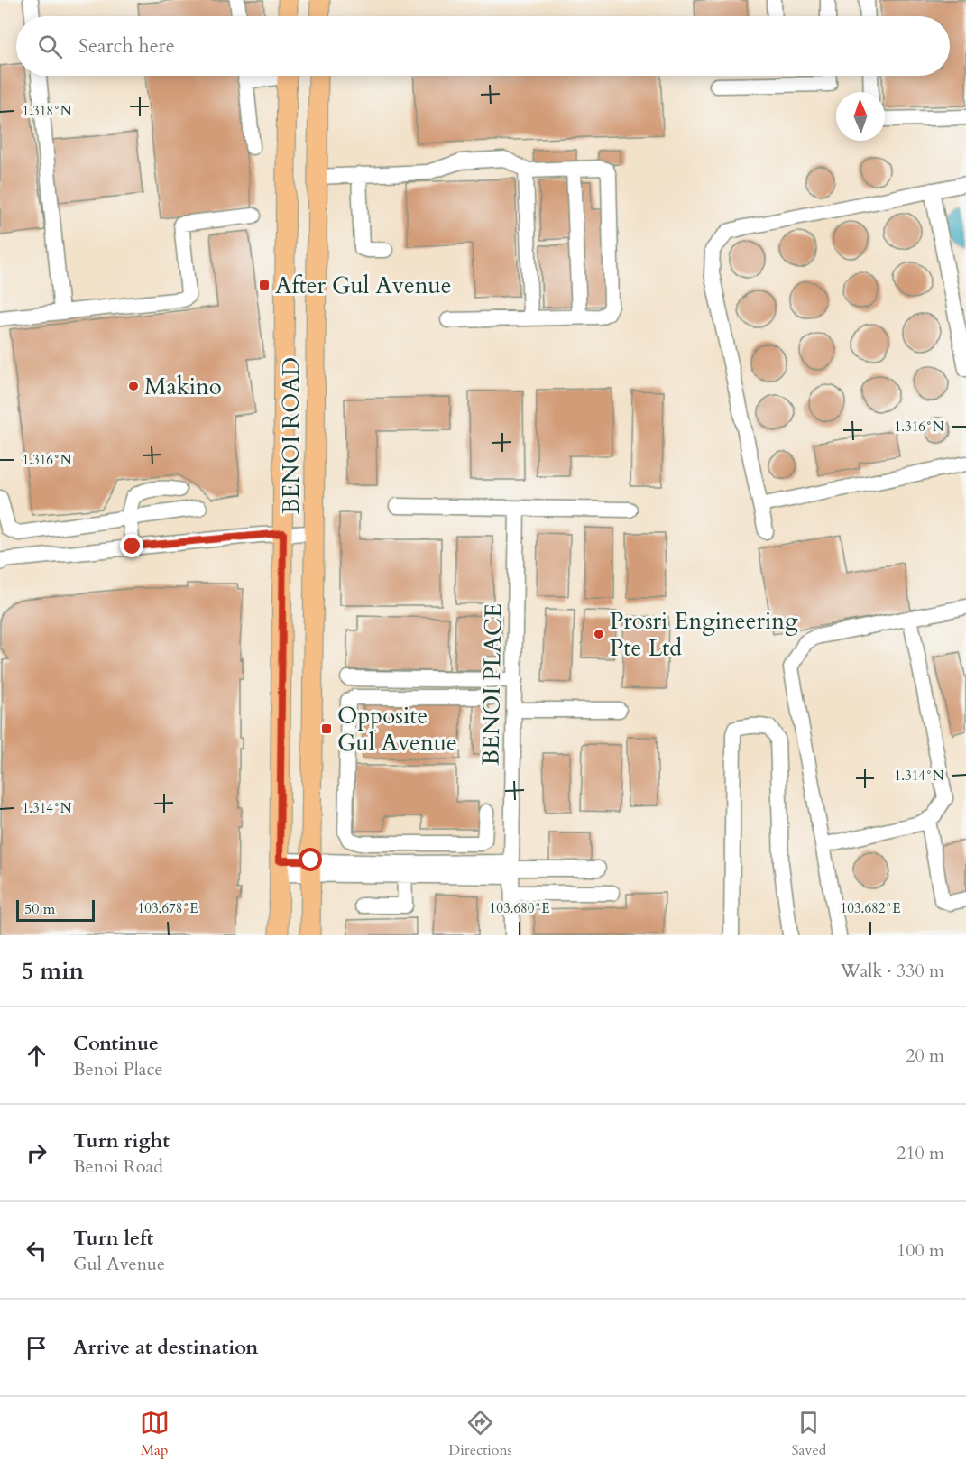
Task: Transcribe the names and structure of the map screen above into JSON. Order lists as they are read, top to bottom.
{
  "streets": {
    "main road": ["BENOI ROAD"],
    "street": ["BENOI PLACE"]
  },
  "places": {
    "transit": ["After Gul Avenue", "Opposite Gul Avenue"],
    "other": ["Makino", "Prosri Engineering Pte Ltd"]
  },
  "scale_bar": "50 m",
  "north": "top",
  "page": {
    "search": "Search here",
    "scale": "50 m",
    "heading": ["5 min", "Walk · 330 m"],
    "list": [
      ["Continue", "Benoi Place", "20 m"],
      ["Turn right", "Benoi Road", "210 m"],
      ["Turn left", "Gul Avenue", "100 m"],
      "Arrive at destination"
    ],
    "nav": ["Map", "Directions", "Saved"]
  },
  "coordinates": [
    "1.318°N",
    "1.316°N",
    "1.314°N",
    "103.678°E",
    "103.680°E",
    "103.682°E"
  ]
}
